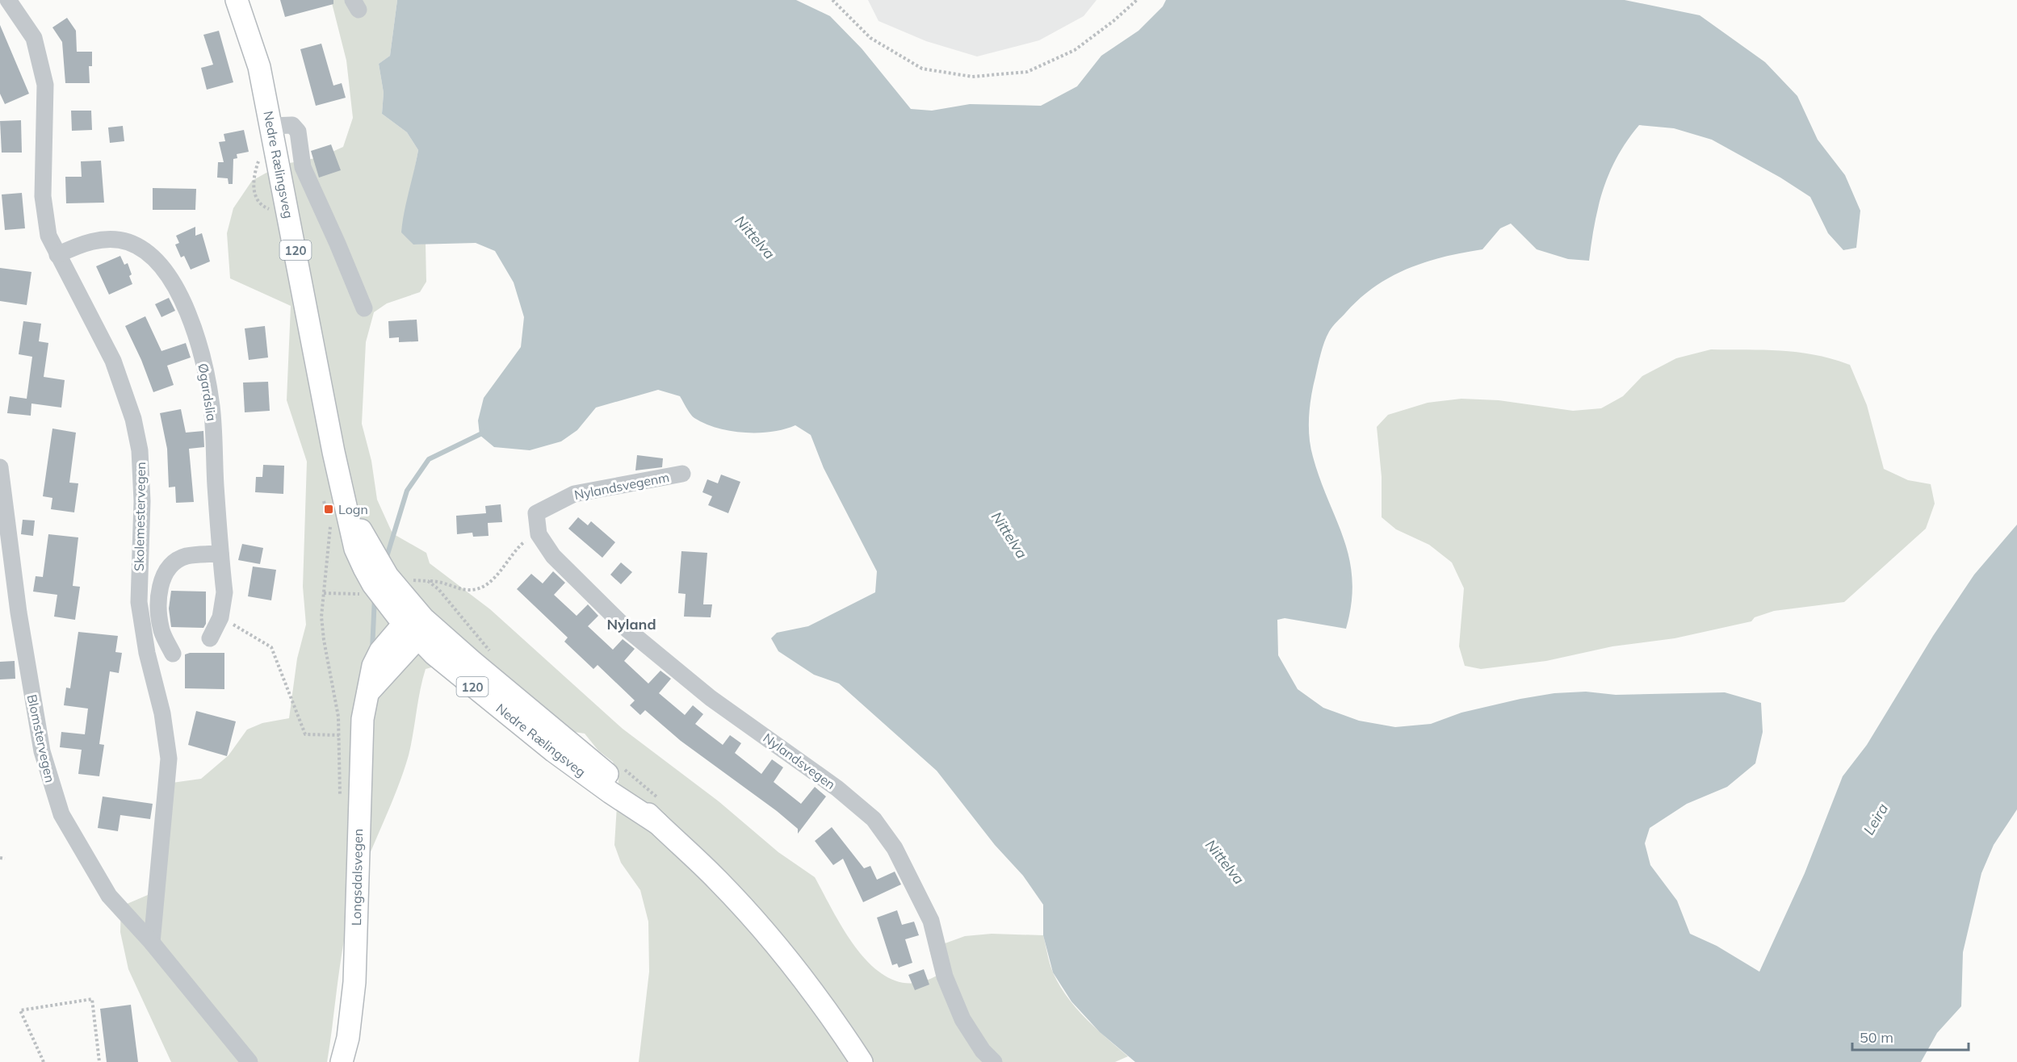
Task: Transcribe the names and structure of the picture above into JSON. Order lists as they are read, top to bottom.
{
  "streets": {
    "main road": ["Nedre Rælingsveg", "120", "Longsdalsvegen"],
    "street": [
      "Øgardslia",
      "Nylandsvegenm",
      "Skolemestervegen",
      "Blomstervegen",
      "Nylandsvegen"
    ]
  },
  "crossings": [
    ["Nedre Rælingsveg", "Longsdalsvegen"],
    ["Øgardslia", "Skolemestervegen"],
    ["Nylandsvegenm", "Nylandsvegen"],
    ["Skolemestervegen", "Blomstervegen"]
  ],
  "districts": ["Nyland"],
  "water": ["Nittelva", "Leira"],
  "places": {
    "transit": ["Logn"]
  },
  "scale_bar": "50 m"
}
